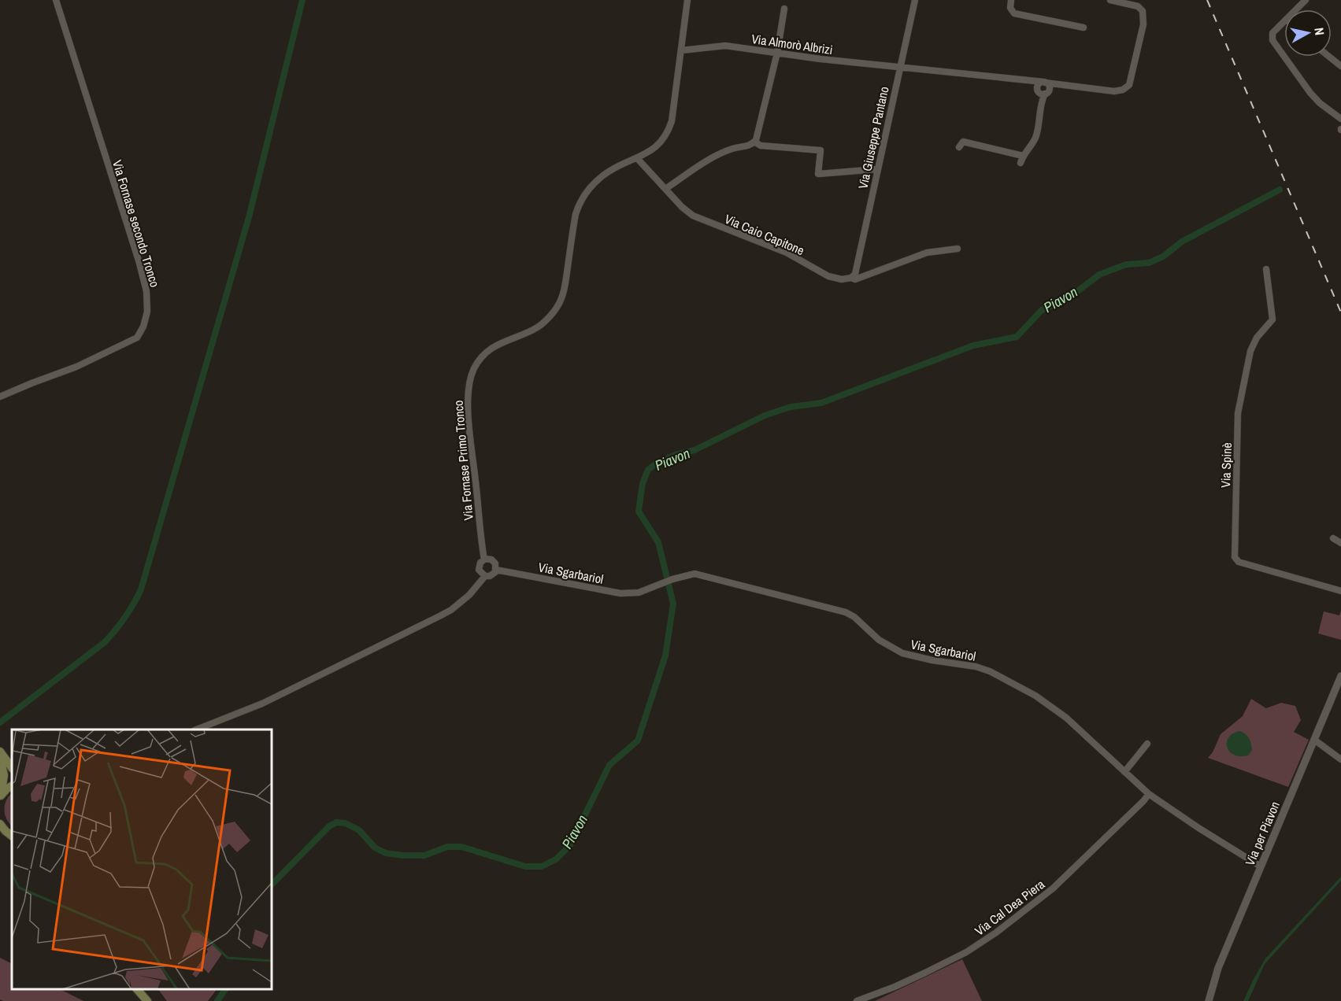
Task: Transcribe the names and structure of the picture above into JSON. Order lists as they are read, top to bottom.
{
  "streets": {
    "street": [
      "Via Almorò Albrizi",
      "Via Giuseppe Pantano",
      "Via Fornase secondo Tronco",
      "Via Caio Capitone",
      "Via Fornase Primo Tronco",
      "Via Spinè",
      "Via Sgarbariol",
      "Via per Piavon",
      "Via Cal Dea Piera"
    ]
  },
  "crossings": [
    ["Via Almorò Albrizi", "Via Giuseppe Pantano"],
    ["Via Almorò Albrizi", "Via Fornase Primo Tronco"],
    ["Via Giuseppe Pantano", "Via Caio Capitone"],
    ["Via Caio Capitone", "Via Fornase Primo Tronco"],
    ["Via Fornase Primo Tronco", "Via Sgarbariol"],
    ["Via Sgarbariol", "Via per Piavon"],
    ["Via Sgarbariol", "Via Cal Dea Piera"]
  ],
  "water": ["Piavon"],
  "north": "right"
}
